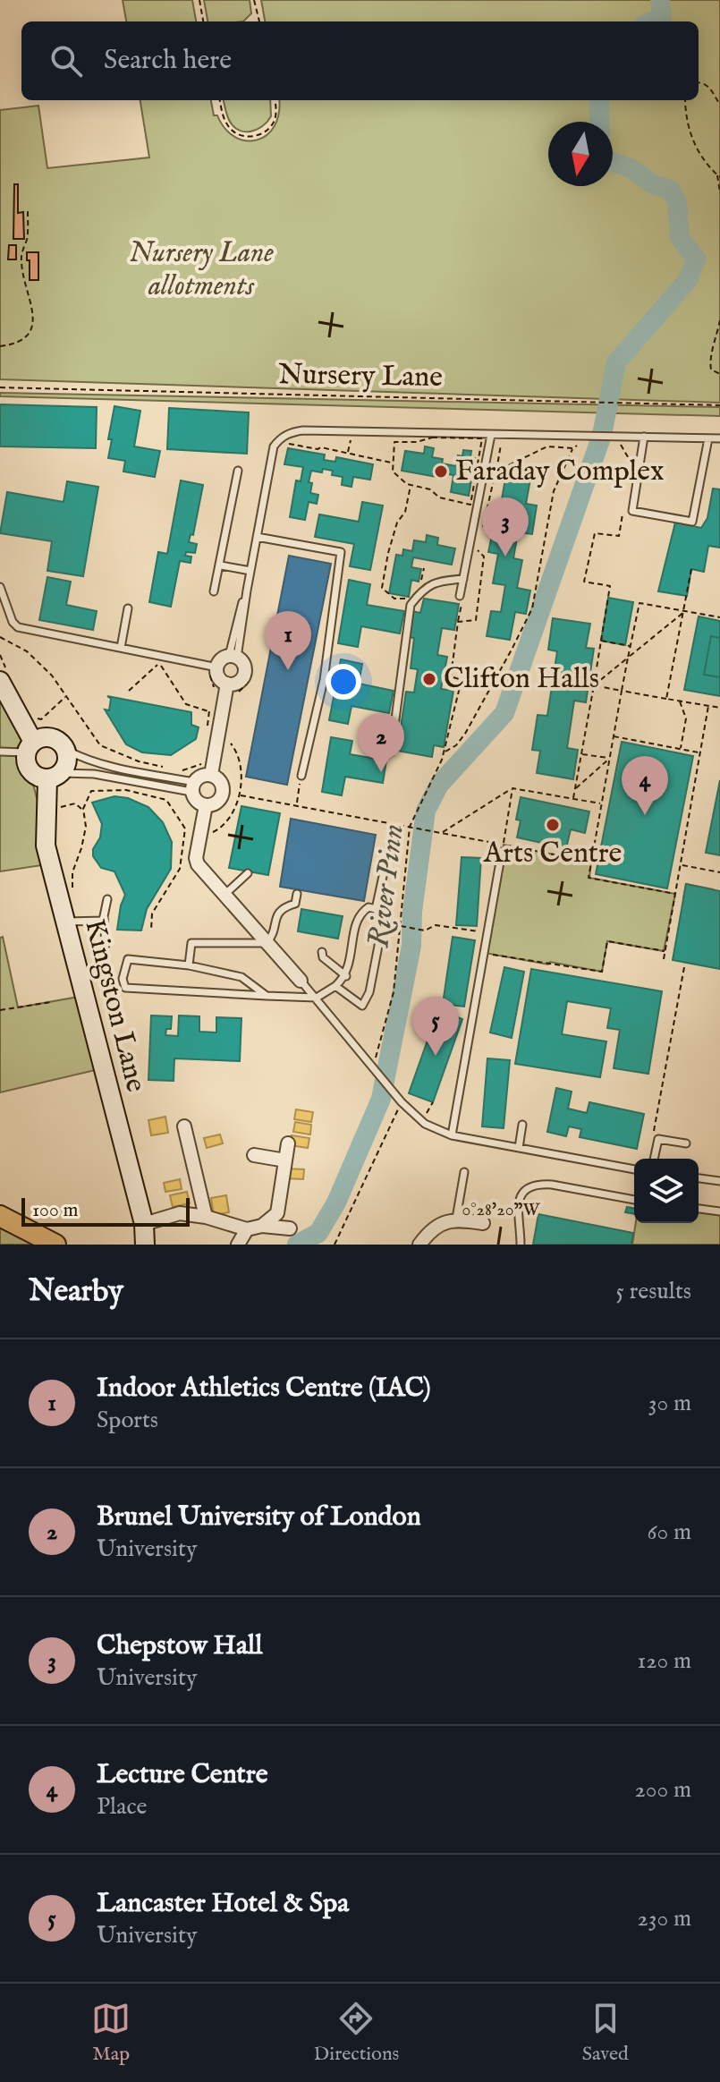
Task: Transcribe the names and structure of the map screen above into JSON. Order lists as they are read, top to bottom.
{
  "streets": {
    "street": ["Kingston Lane"],
    "path": ["Nursery Lane"]
  },
  "water": ["River Pinn"],
  "parks": ["Nursery Lane allotments"],
  "places": ["Faraday Complex", "Clifton Halls", "Arts Centre"],
  "scale_bar": "100 m",
  "north": "bottom",
  "page": {
    "search": "Search here",
    "pins": [
      "3",
      "1",
      "2",
      "4",
      "5"
    ],
    "scale": "100 m",
    "heading": ["Nearby", "5 results"],
    "list": [
      {
        "mark": "1",
        "name": "Indoor Athletics Centre (IAC)",
        "note": "Sports",
        "value": "30 m"
      },
      {
        "mark": "2",
        "name": "Brunel University of London",
        "note": "University",
        "value": "60 m"
      },
      {
        "mark": "3",
        "name": "Chepstow Hall",
        "note": "University",
        "value": "120 m"
      },
      {
        "mark": "4",
        "name": "Lecture Centre",
        "note": "Place",
        "value": "200 m"
      },
      {
        "mark": "5",
        "name": "Lancaster Hotel & Spa",
        "note": "University",
        "value": "230 m"
      }
    ],
    "nav": ["Map", "Directions", "Saved"]
  },
  "coordinates": ["0°28'20\"W"]
}
